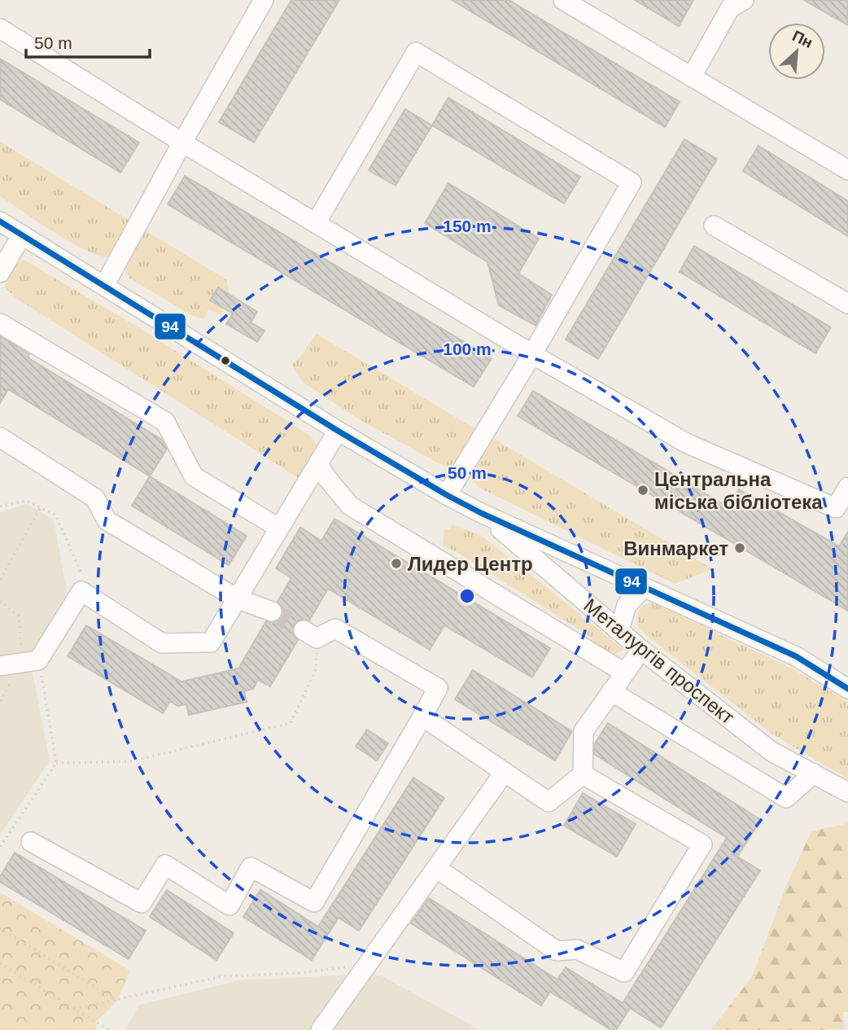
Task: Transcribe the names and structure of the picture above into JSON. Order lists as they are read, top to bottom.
{
  "streets": {
    "street": ["Металургів проспект"]
  },
  "places": ["Центральна міська бібліотека", "Винмаркет", "Лидер Центр"],
  "lines": ["transit line 94"],
  "scale_bar": "50 m",
  "north": "top right",
  "rings": ["150 m", "100 m", "50 m"]
}
